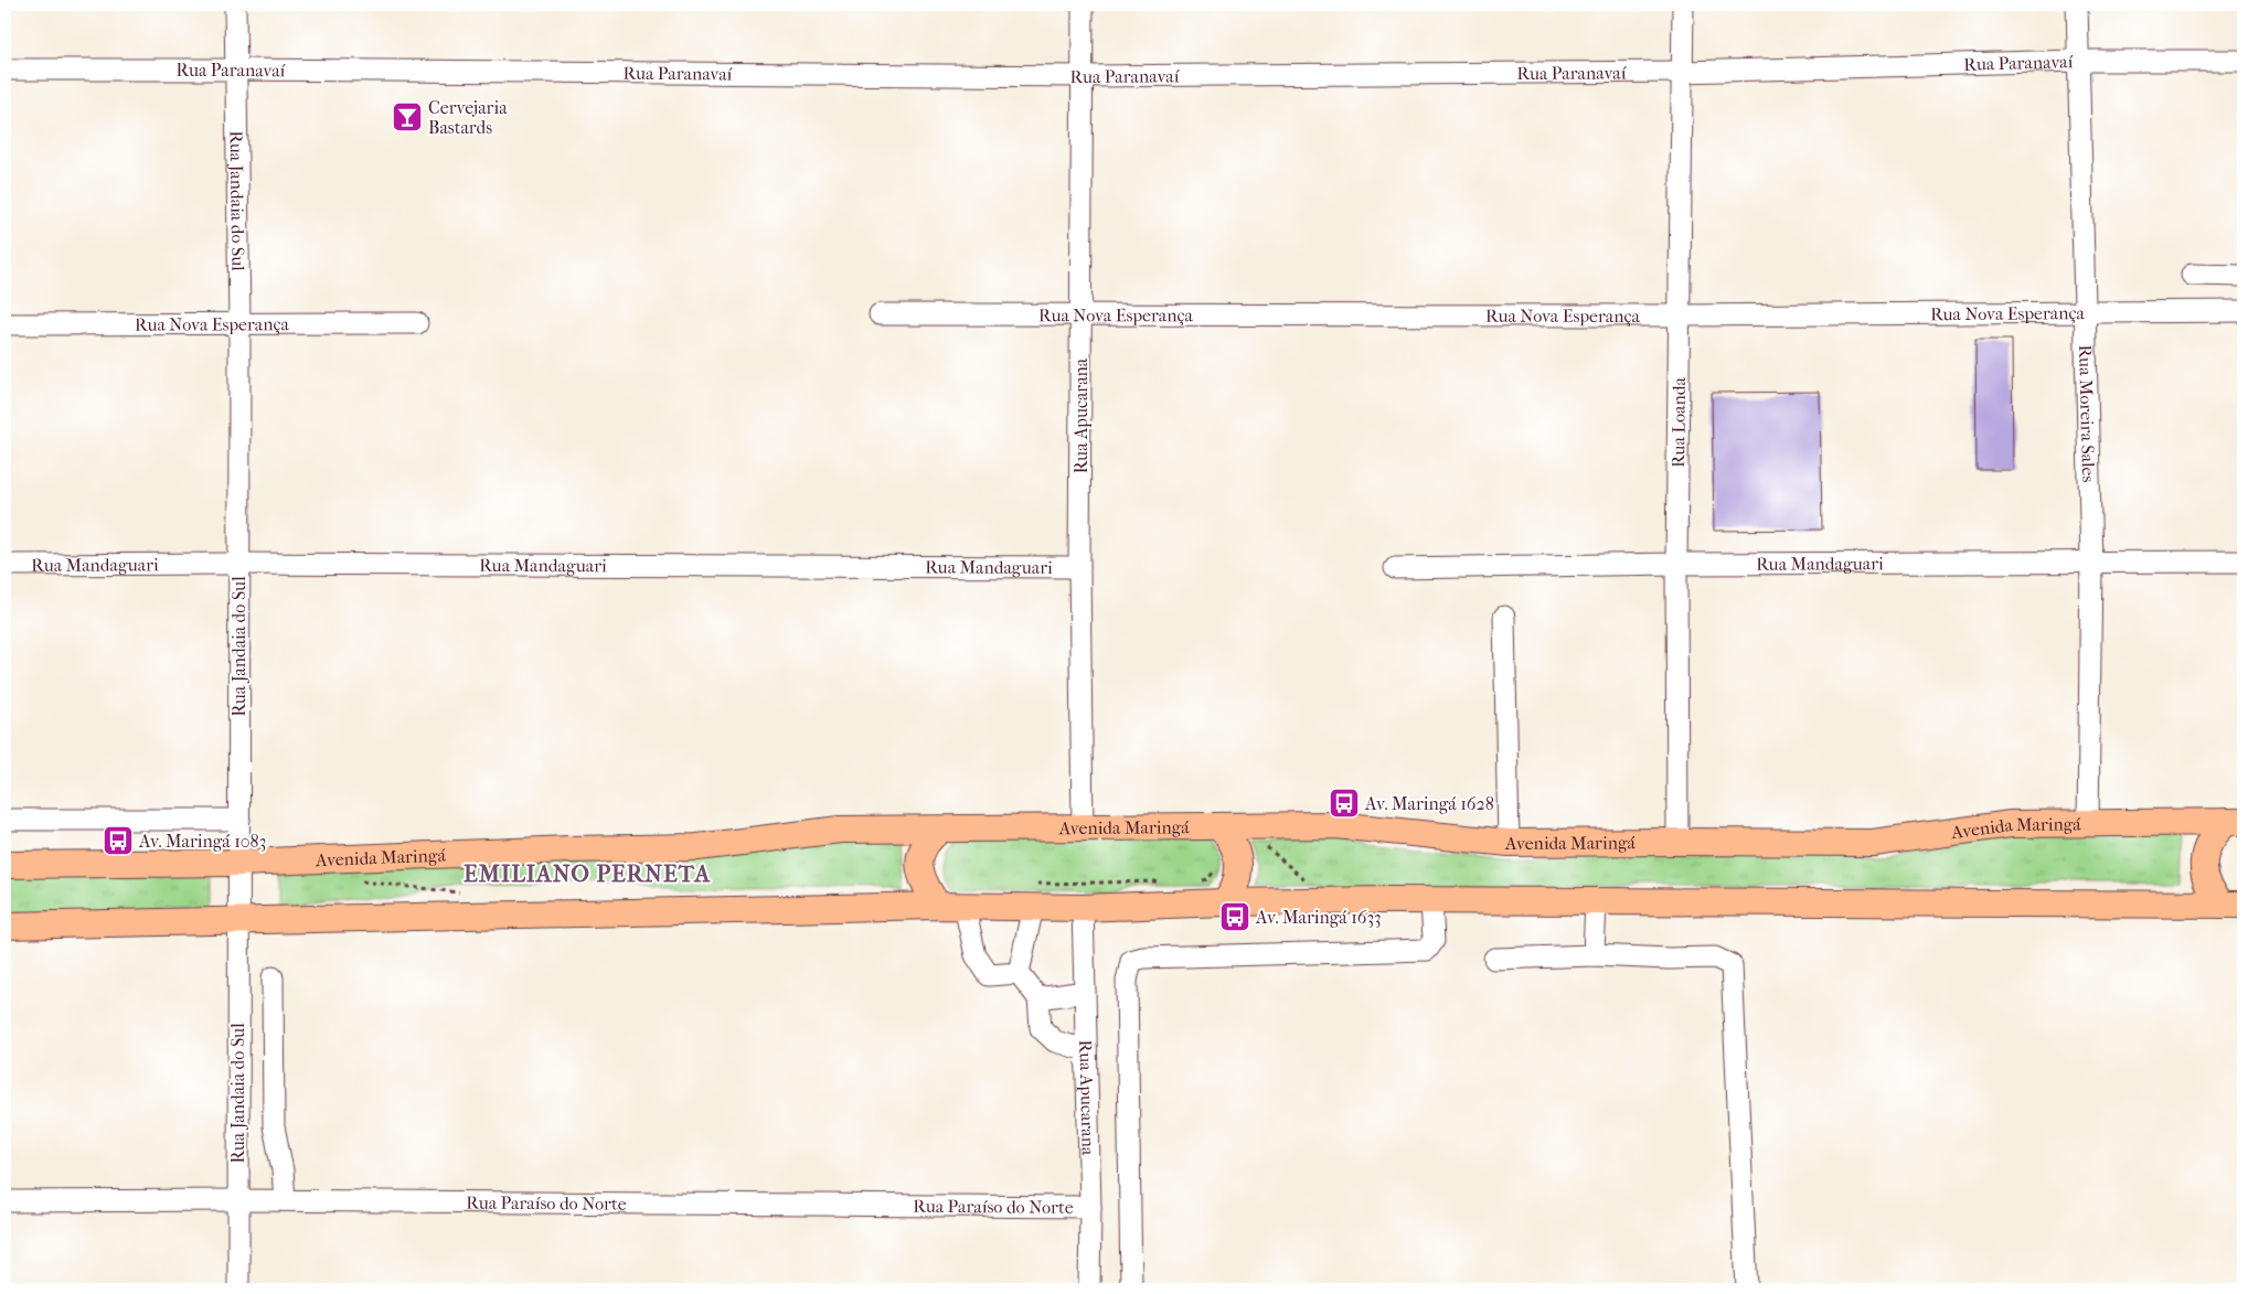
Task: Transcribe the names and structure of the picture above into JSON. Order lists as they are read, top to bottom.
{
  "streets": {
    "main road": ["Avenida Maringá"],
    "street": [
      "Rua Paranavaí",
      "Rua Jandaia do Sul",
      "Rua Nova Esperança",
      "Rua Moreira Sales",
      "Rua Apucarana",
      "Rua Loanda",
      "Rua Mandaguari",
      "Rua Paraíso do Norte"
    ]
  },
  "crossings": [
    ["Rua Paranavaí", "Rua Jandaia do Sul"],
    ["Rua Paranavaí", "Rua Moreira Sales"],
    ["Rua Paranavaí", "Rua Apucarana"],
    ["Rua Paranavaí", "Rua Loanda"],
    ["Rua Jandaia do Sul", "Rua Nova Esperança"],
    ["Rua Jandaia do Sul", "Rua Mandaguari"],
    ["Rua Jandaia do Sul", "Avenida Maringá"],
    ["Rua Jandaia do Sul", "Rua Paraíso do Norte"],
    ["Rua Nova Esperança", "Rua Moreira Sales"],
    ["Rua Nova Esperança", "Rua Apucarana"],
    ["Rua Nova Esperança", "Rua Loanda"],
    ["Rua Moreira Sales", "Rua Mandaguari"],
    ["Rua Moreira Sales", "Avenida Maringá"],
    ["Rua Apucarana", "Rua Mandaguari"],
    ["Rua Apucarana", "Avenida Maringá"],
    ["Rua Apucarana", "Rua Paraíso do Norte"],
    ["Rua Loanda", "Rua Mandaguari"],
    ["Rua Loanda", "Avenida Maringá"]
  ],
  "districts": ["EMILIANO PERNETA"],
  "places": {
    "bar": ["Cervejaria Bastards"],
    "bus stop": ["Av. Maringá 1628", "Av. Maringá 1083", "Av. Maringá 1633"]
  }
}
